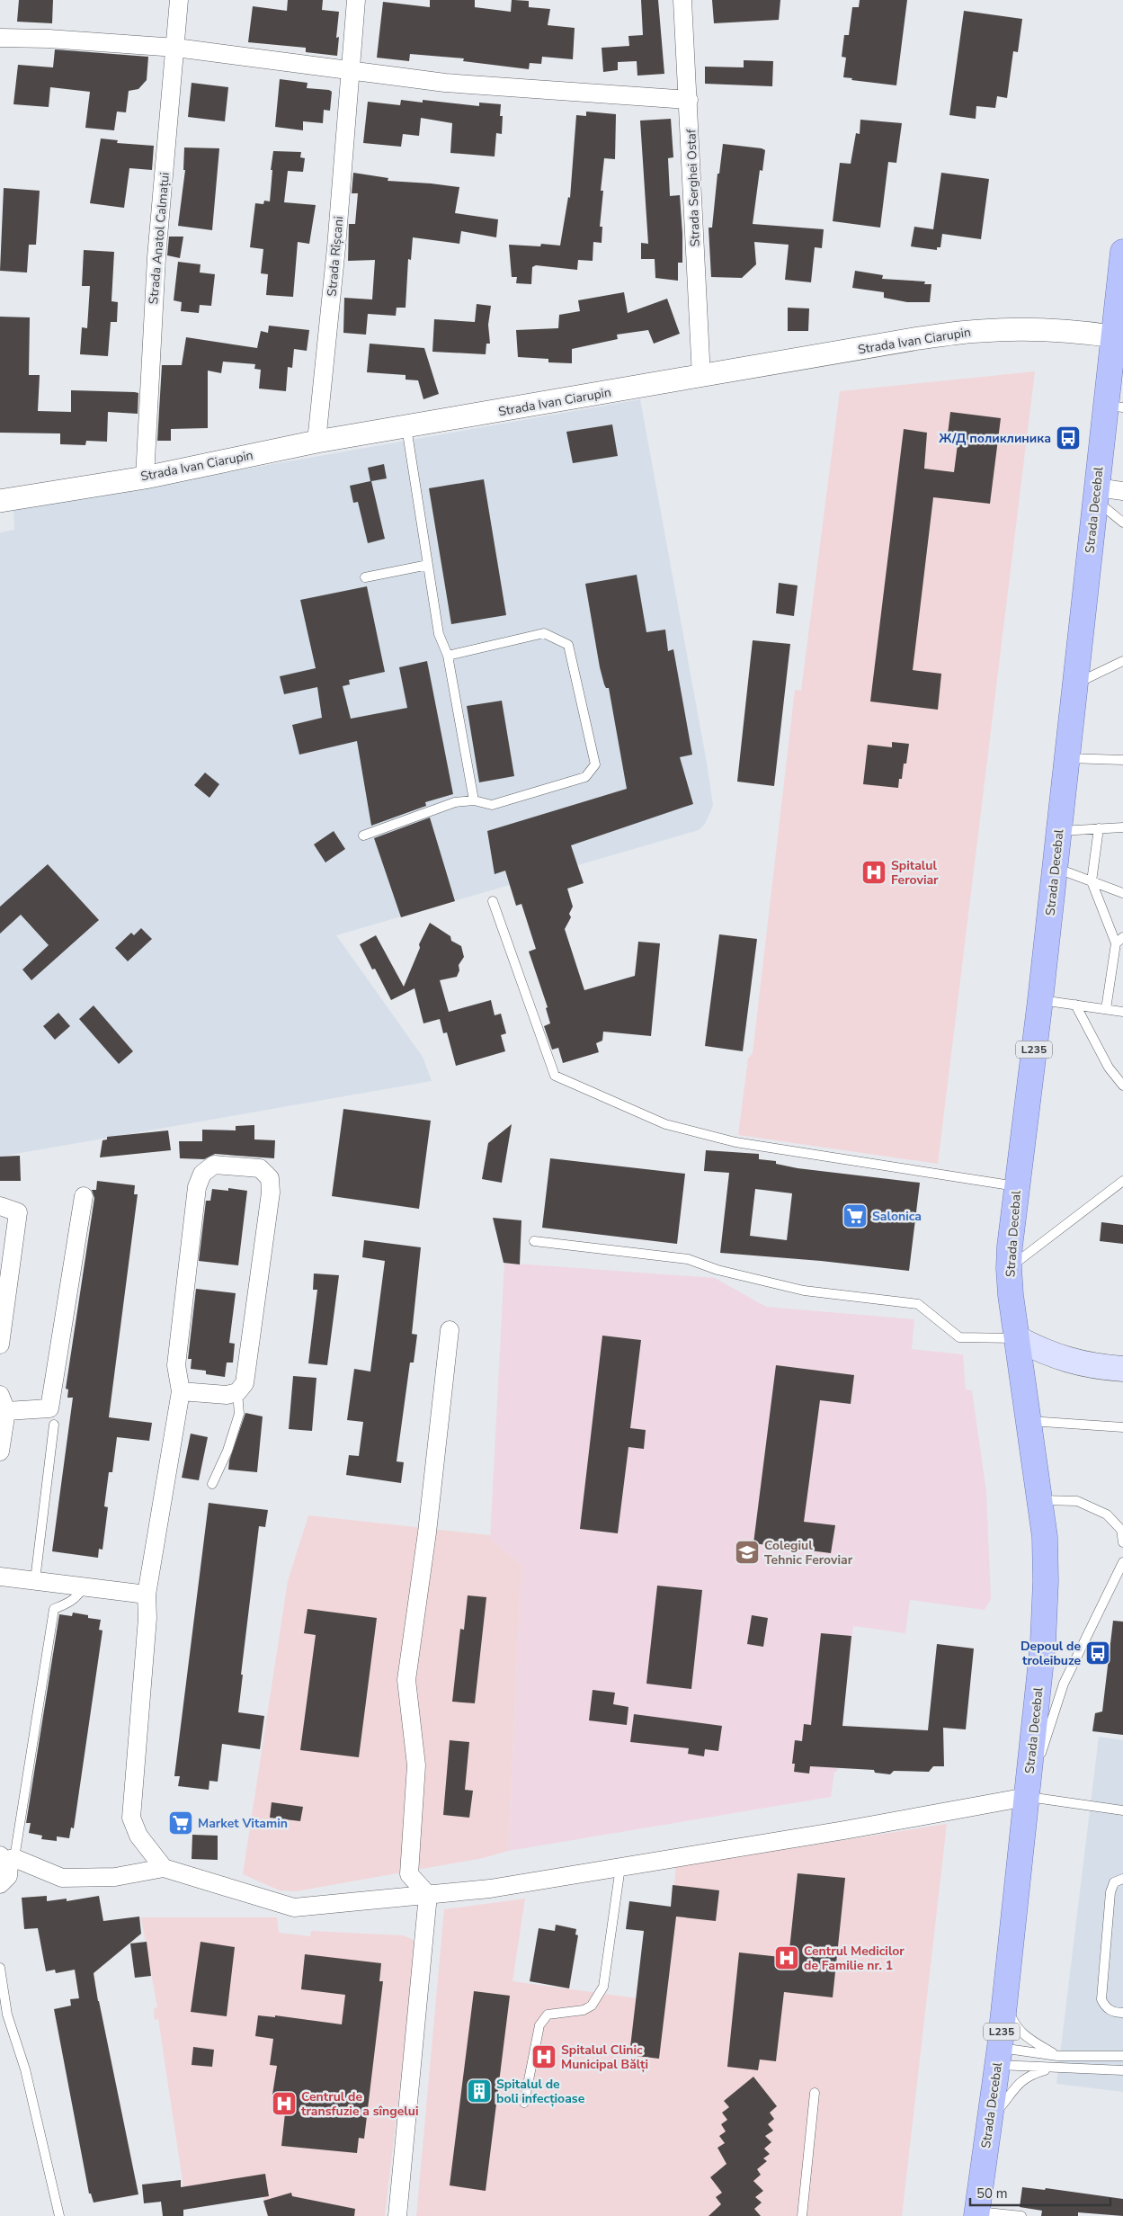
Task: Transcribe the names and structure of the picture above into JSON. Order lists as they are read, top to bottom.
{
  "streets": {
    "main road": ["Strada Decebal", "L235"],
    "street": [
      "Strada Serghei Ostaf",
      "Strada Anatol Calmațui",
      "Strada Rîșcani",
      "Strada Ivan Ciarupin"
    ]
  },
  "crossings": [
    ["Strada Serghei Ostaf", "Strada Ivan Ciarupin"],
    ["Strada Anatol Calmațui", "Strada Ivan Ciarupin"],
    ["Strada Rîșcani", "Strada Ivan Ciarupin"],
    ["Strada Ivan Ciarupin", "Strada Decebal"]
  ],
  "places": {
    "bus stop": ["Ж/Д поликлиника", "Depoul de troleibuze"],
    "hospital": [
      "Spitalul Feroviar",
      "Centrul Medicilor de Familie nr. 1",
      "Spitalul Clinic Municipal Bălți",
      "Centrul de transfuzie a sîngelui"
    ],
    "supermarket": ["Salonica", "Market Vitamin"],
    "school or university": ["Colegiul Tehnic Feroviar"],
    "building": ["Spitalul de boli infecțioase"]
  },
  "scale_bar": "50 m"
}
